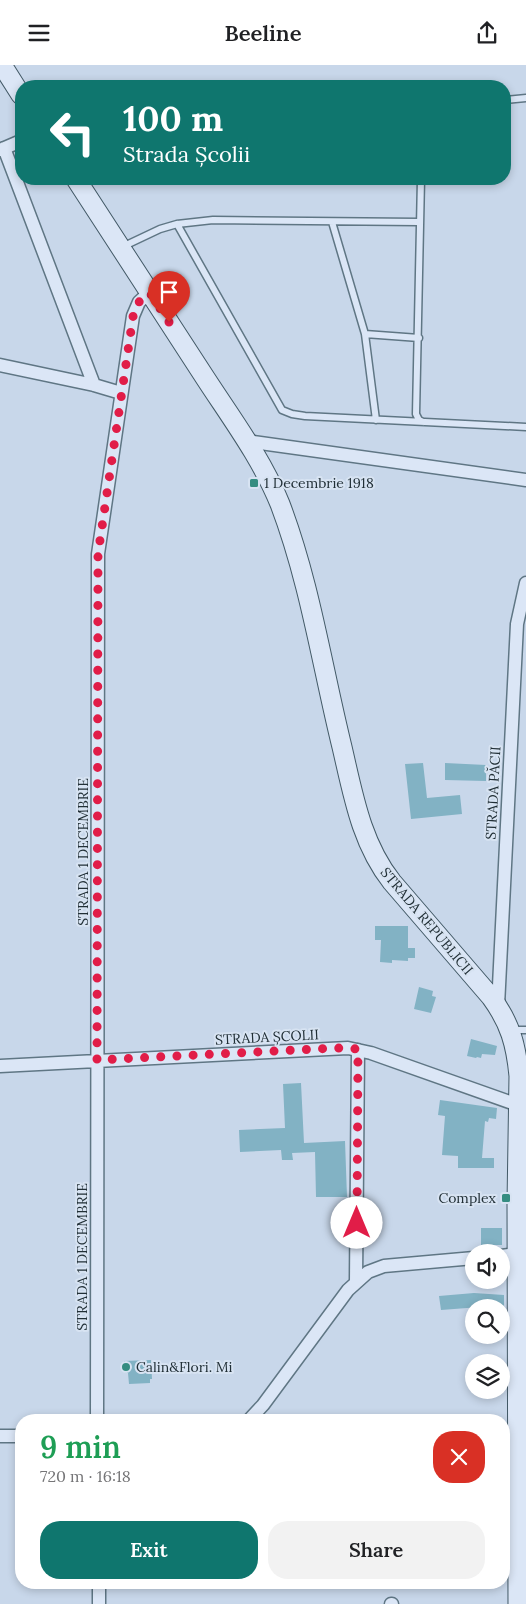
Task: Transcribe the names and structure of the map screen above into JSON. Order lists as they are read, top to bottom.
{
  "streets": {
    "main road": ["STRADA REPUBLICII"],
    "street": ["STRADA PĂCII", "STRADA 1 DECEMBRIE", "STRADA ȘCOLII"]
  },
  "crossings": [
    ["STRADA PĂCII", "STRADA REPUBLICII"],
    ["STRADA 1 DECEMBRIE", "STRADA REPUBLICII"],
    ["STRADA 1 DECEMBRIE", "STRADA ȘCOLII"],
    ["STRADA REPUBLICII", "STRADA ȘCOLII"]
  ],
  "places": {
    "transit": ["1 Decembrie 1918", "Complex"],
    "other": ["Calin&Flori. Mi"]
  },
  "page": {
    "header": "Beeline",
    "turn": ["100 m", "Strada Școlii"],
    "heading": ["9 min", "720 m · 16:18"],
    "buttons": ["Exit", "Share"]
  }
}
